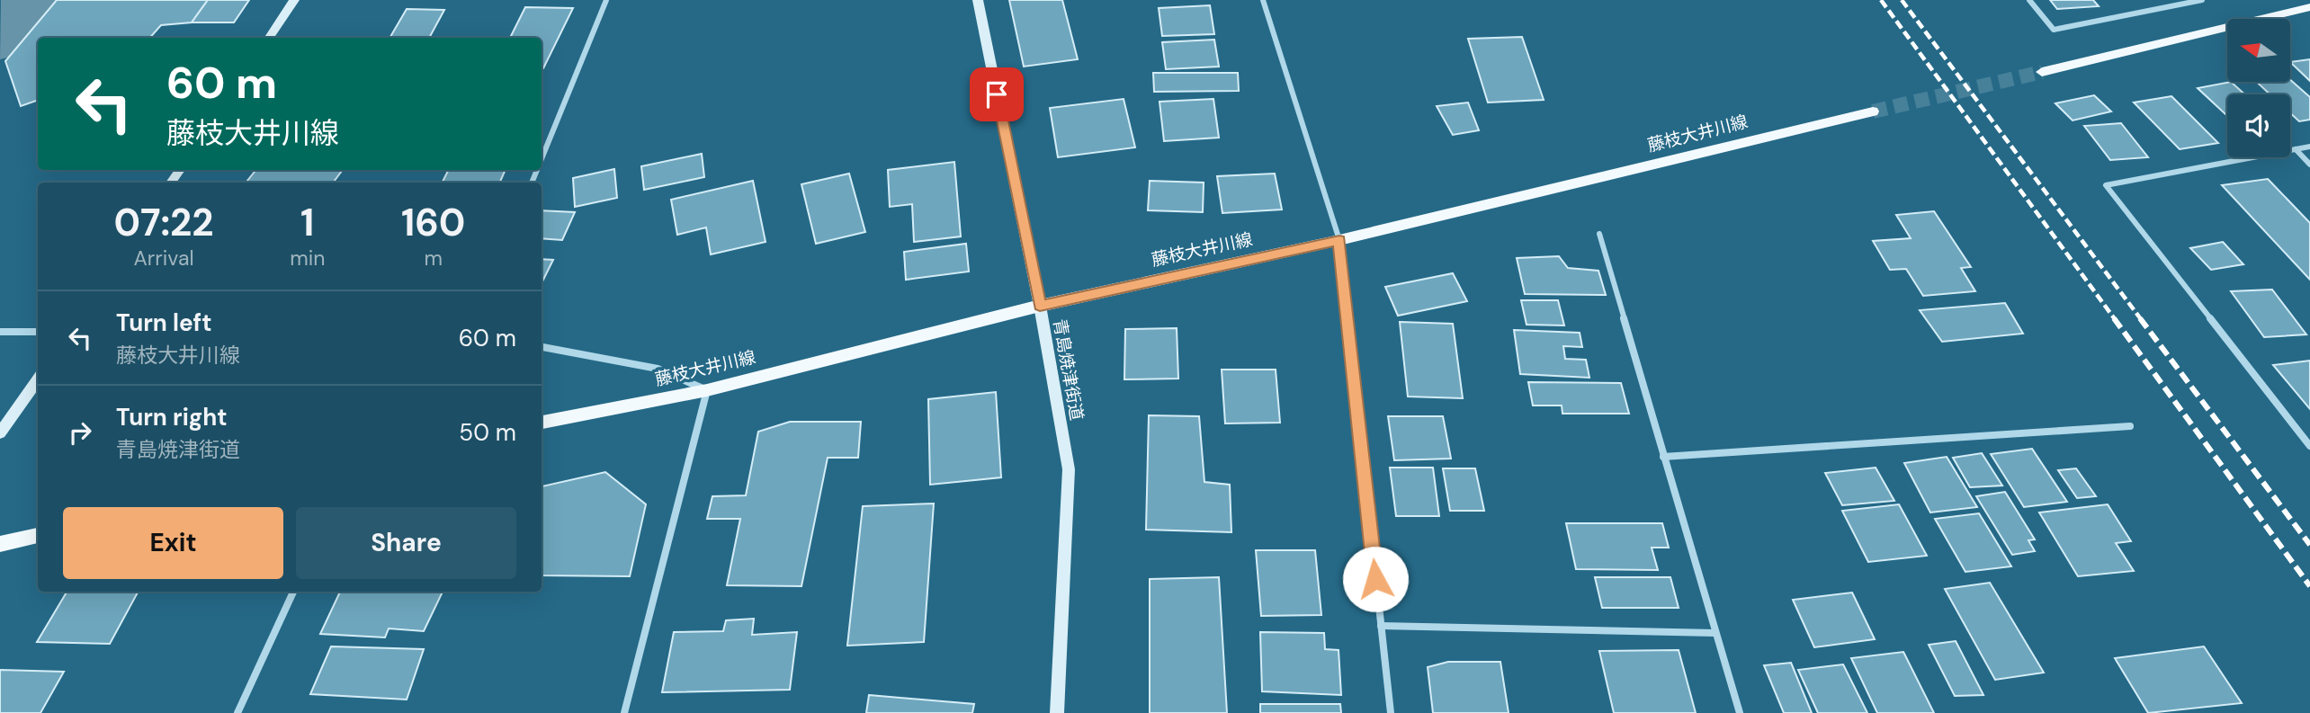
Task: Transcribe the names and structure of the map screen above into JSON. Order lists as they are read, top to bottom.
{
  "streets": {
    "main road": ["藤枝大井川線", "青島焼津街道"]
  },
  "crossings": [
    ["藤枝大井川線", "青島焼津街道"]
  ],
  "north": "left",
  "page": {
    "turn": ["60 m", "藤枝大井川線"],
    "eta": [
      "07:22",
      "Arrival",
      "1",
      "min",
      "160",
      "m"
    ],
    "list": [
      {
        "name": "Turn left",
        "note": "藤枝大井川線",
        "value": "60 m"
      },
      {
        "name": "Turn right",
        "note": "青島焼津街道",
        "value": "50 m"
      }
    ],
    "buttons": ["Exit", "Share"]
  }
}
